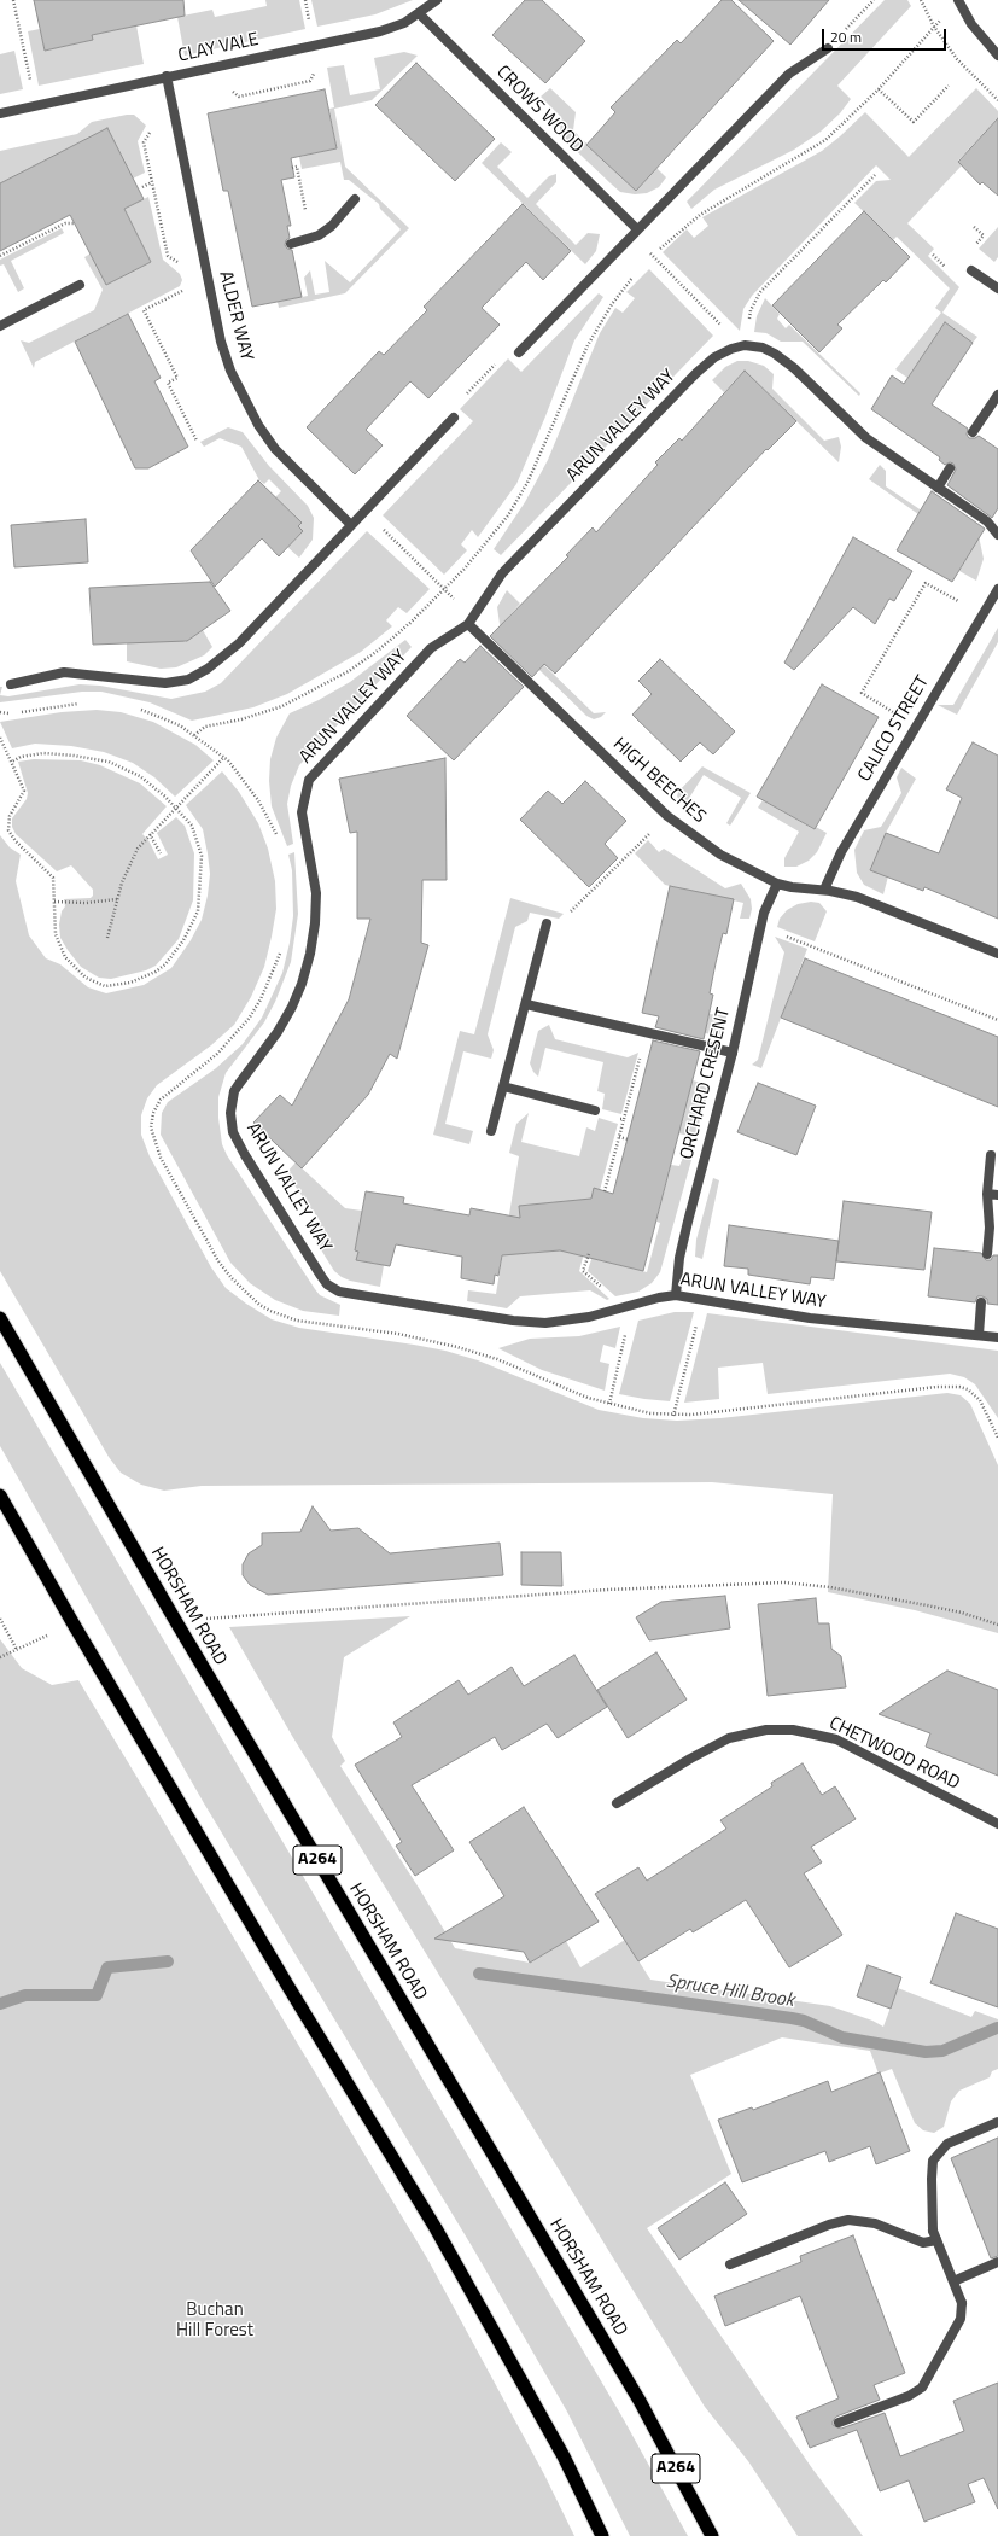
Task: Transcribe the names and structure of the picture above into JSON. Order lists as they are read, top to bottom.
{
  "streets": {
    "highway": ["HORSHAM ROAD", "A264"],
    "street": [
      "CLAY VALE",
      "CROWS WOOD",
      "ALDER WAY",
      "ARUN VALLEY WAY",
      "CALICO STREET",
      "HIGH BEECHES",
      "ORCHARD CRESENT",
      "CHETWOOD ROAD"
    ]
  },
  "crossings": [
    ["CLAY VALE", "CROWS WOOD"],
    ["CLAY VALE", "ALDER WAY"],
    ["ARUN VALLEY WAY", "HIGH BEECHES"],
    ["ARUN VALLEY WAY", "ORCHARD CRESENT"],
    ["CALICO STREET", "HIGH BEECHES"],
    ["HIGH BEECHES", "ORCHARD CRESENT"]
  ],
  "water": ["Spruce Hill Brook"],
  "parks": ["Buchan Hill Forest"],
  "scale_bar": "20 m"
}
